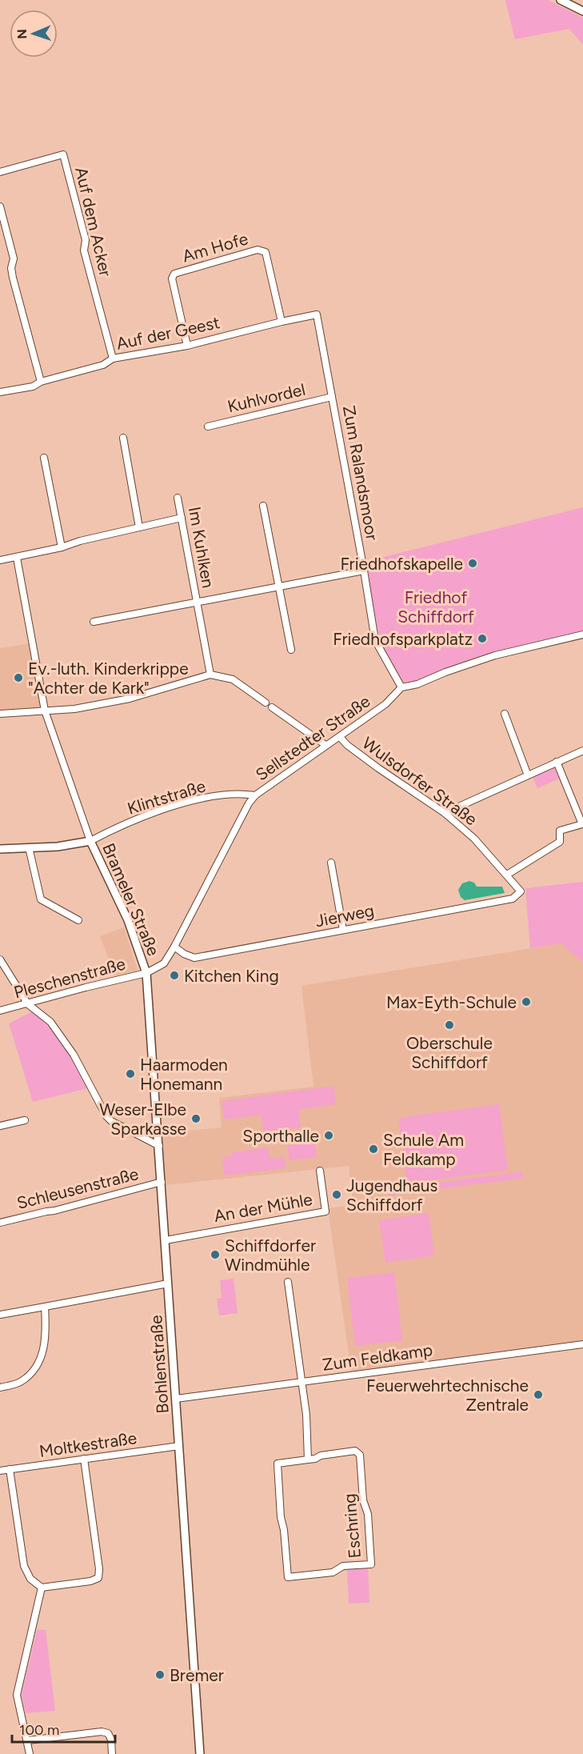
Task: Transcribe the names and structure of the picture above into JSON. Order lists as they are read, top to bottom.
{
  "streets": {
    "street": [
      "Auf dem Acker",
      "Am Hofe",
      "Auf der Geest",
      "Kuhlvordel",
      "Zum Ralandsmoor",
      "Im Kuhlken",
      "Sellstedter Straße",
      "Wulsdorfer Straße",
      "Klintstraße",
      "Brameler Straße",
      "Jierweg",
      "Pleschenstraße",
      "Schleusenstraße",
      "An der Mühle",
      "Zum Feldkamp",
      "Bohlenstraße",
      "Moltkestraße",
      "Eschring"
    ]
  },
  "crossings": [
    ["Auf dem Acker", "Auf der Geest"],
    ["Am Hofe", "Auf der Geest"],
    ["Auf der Geest", "Zum Ralandsmoor"],
    ["Kuhlvordel", "Zum Ralandsmoor"],
    ["Zum Ralandsmoor", "Sellstedter Straße"],
    ["Sellstedter Straße", "Wulsdorfer Straße"],
    ["Sellstedter Straße", "Klintstraße"],
    ["Sellstedter Straße", "Brameler Straße"],
    ["Sellstedter Straße", "Jierweg"],
    ["Sellstedter Straße", "Pleschenstraße"],
    ["Sellstedter Straße", "Bohlenstraße"],
    ["Wulsdorfer Straße", "Jierweg"],
    ["Klintstraße", "Brameler Straße"],
    ["Brameler Straße", "Pleschenstraße"],
    ["Brameler Straße", "Bohlenstraße"],
    ["Pleschenstraße", "Bohlenstraße"],
    ["Schleusenstraße", "Bohlenstraße"],
    ["An der Mühle", "Bohlenstraße"],
    ["Zum Feldkamp", "Bohlenstraße"],
    ["Bohlenstraße", "Moltkestraße"]
  ],
  "parks": ["Friedhof Schiffdorf"],
  "places": [
    "Friedhofskapelle",
    "Friedhofsparkplatz",
    "Ev.-luth. Kinderkrippe \"Achter de Kark\"",
    "Kitchen King",
    "Max-Eyth-Schule",
    "Oberschule Schiffdorf",
    "Haarmoden Honemann",
    "Weser-Elbe Sparkasse",
    "Sporthalle",
    "Schule Am Feldkamp",
    "Jugendhaus Schiffdorf",
    "Schiffdorfer Windmühle",
    "Feuerwehrtechnische Zentrale",
    "Bremer"
  ],
  "scale_bar": "100 m",
  "north": "left"
}
